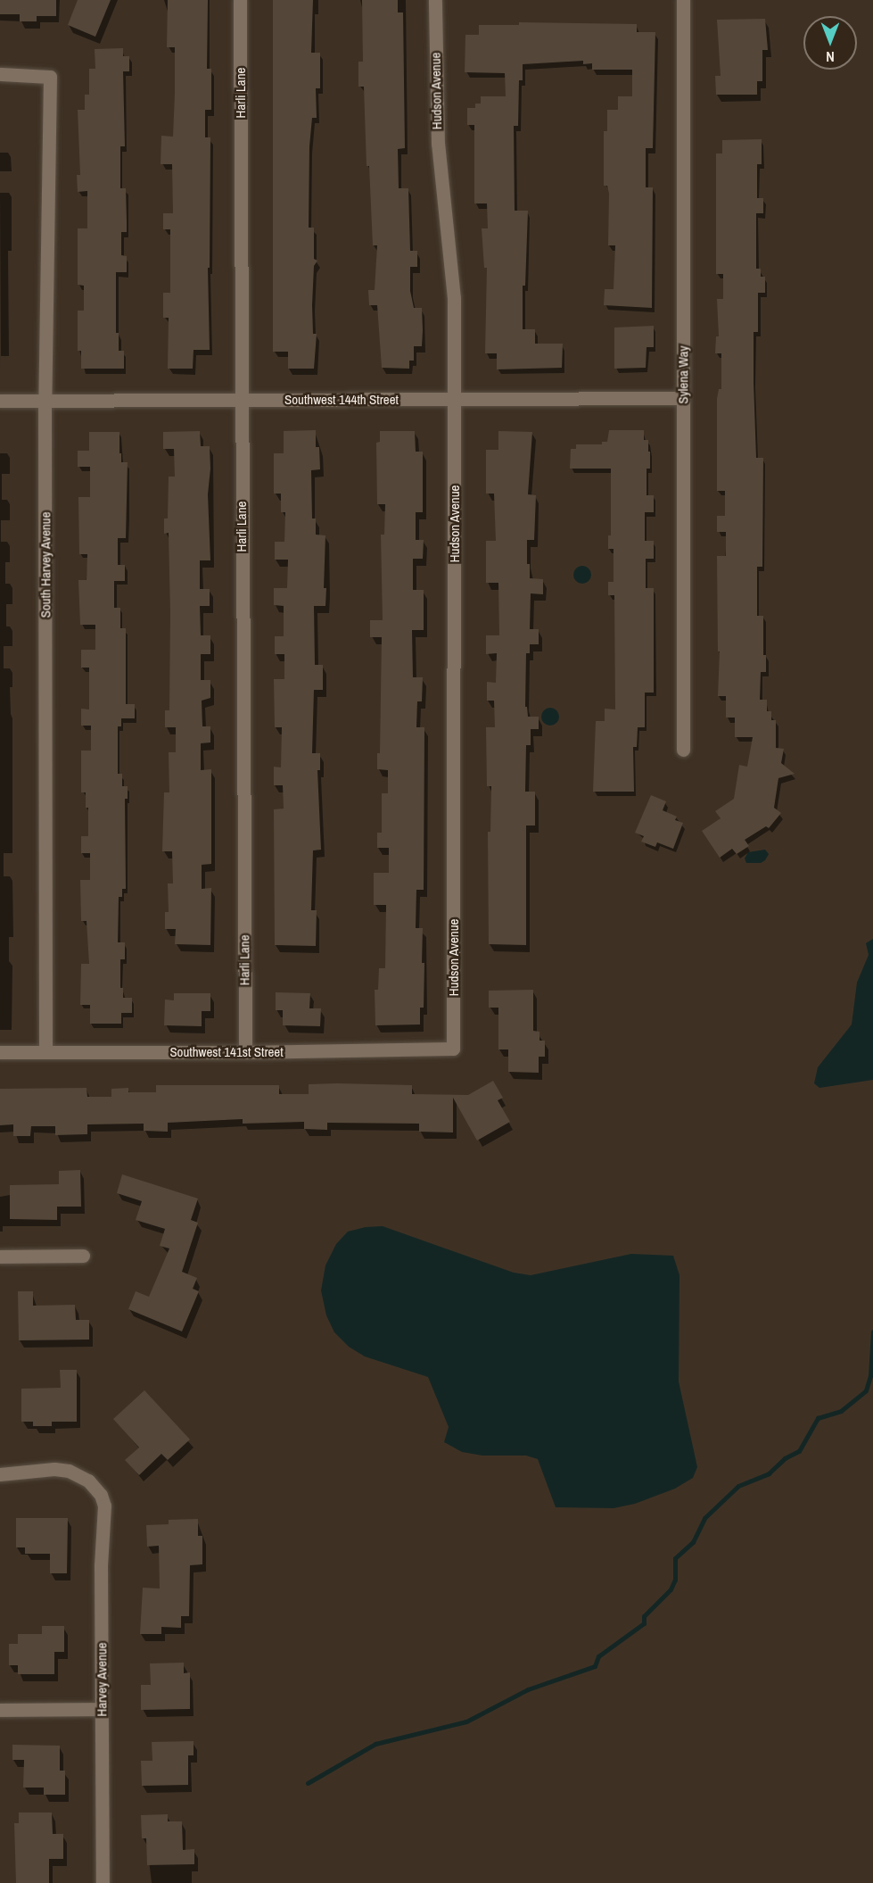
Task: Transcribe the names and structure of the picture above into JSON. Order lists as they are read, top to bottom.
{
  "streets": {
    "street": [
      "Hudson Avenue",
      "Harli Lane",
      "Sylena Way",
      "Southwest 144th Street",
      "South Harvey Avenue",
      "Southwest 141st Street",
      "Harvey Avenue"
    ]
  },
  "crossings": [
    ["Hudson Avenue", "Southwest 144th Street"],
    ["Hudson Avenue", "Southwest 141st Street"],
    ["Harli Lane", "Southwest 144th Street"],
    ["Harli Lane", "Southwest 141st Street"],
    ["Sylena Way", "Southwest 144th Street"],
    ["Southwest 144th Street", "South Harvey Avenue"],
    ["South Harvey Avenue", "Southwest 141st Street"]
  ],
  "north": "bottom"
}
